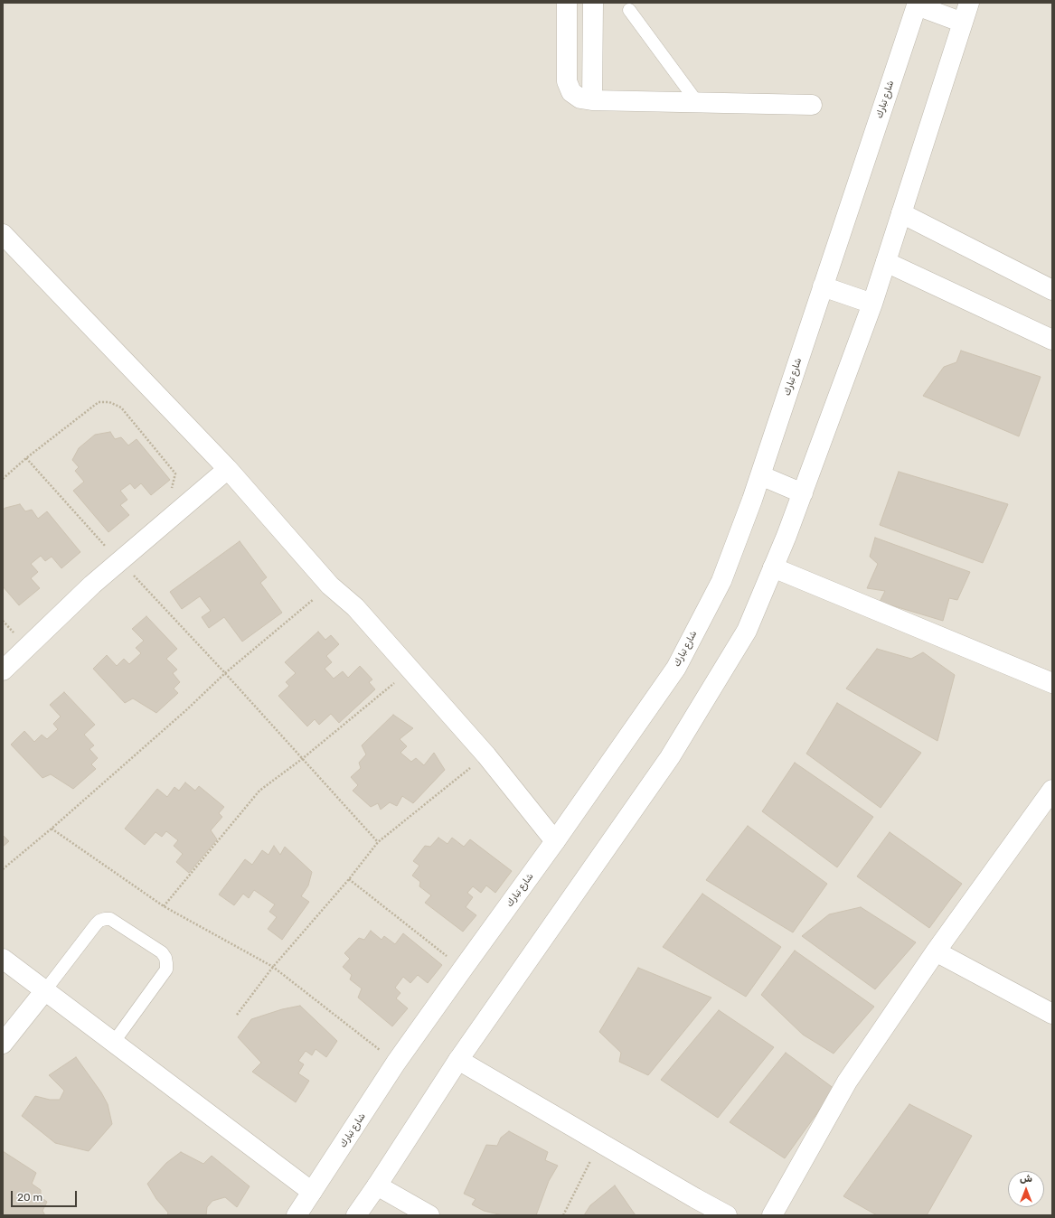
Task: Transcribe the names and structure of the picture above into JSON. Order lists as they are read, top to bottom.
{
  "streets": {
    "street": ["شارع تبارك"]
  },
  "scale_bar": "20 m",
  "north": "top"
}
